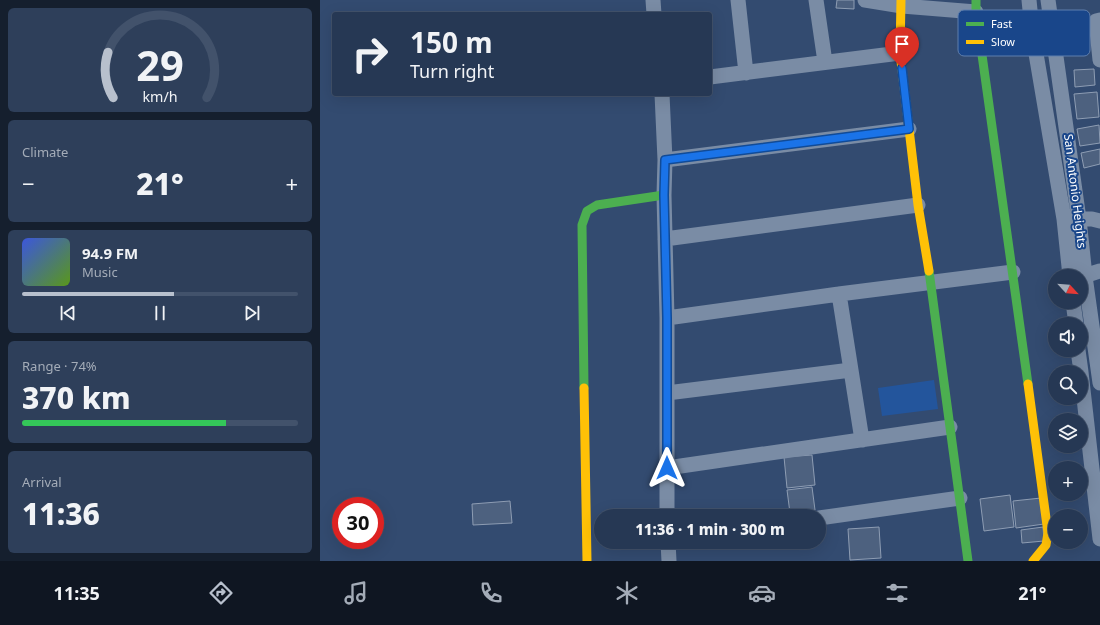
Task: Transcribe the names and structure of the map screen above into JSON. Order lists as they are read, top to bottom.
{
  "streets": {
    "street": ["San Antonio Heights"]
  },
  "legend": ["Fast", "Slow"],
  "north": "bottom right",
  "page": {
    "turn": ["150 m", "Turn right"],
    "tile": [
      "Climate",
      ["Range · 74%", "370 km"],
      ["Arrival", "11:36"]
    ],
    "heat": ["−", "21°", "+"],
    "song": ["94.9 FM", "Music"],
    "map_buttons": ["+", "−"],
    "limit": "30",
    "trip": "11:36 · 1 min · 300 m",
    "tabs": ["11:35", "21°"],
    "gauge": ["29", "km/h"]
  }
}
